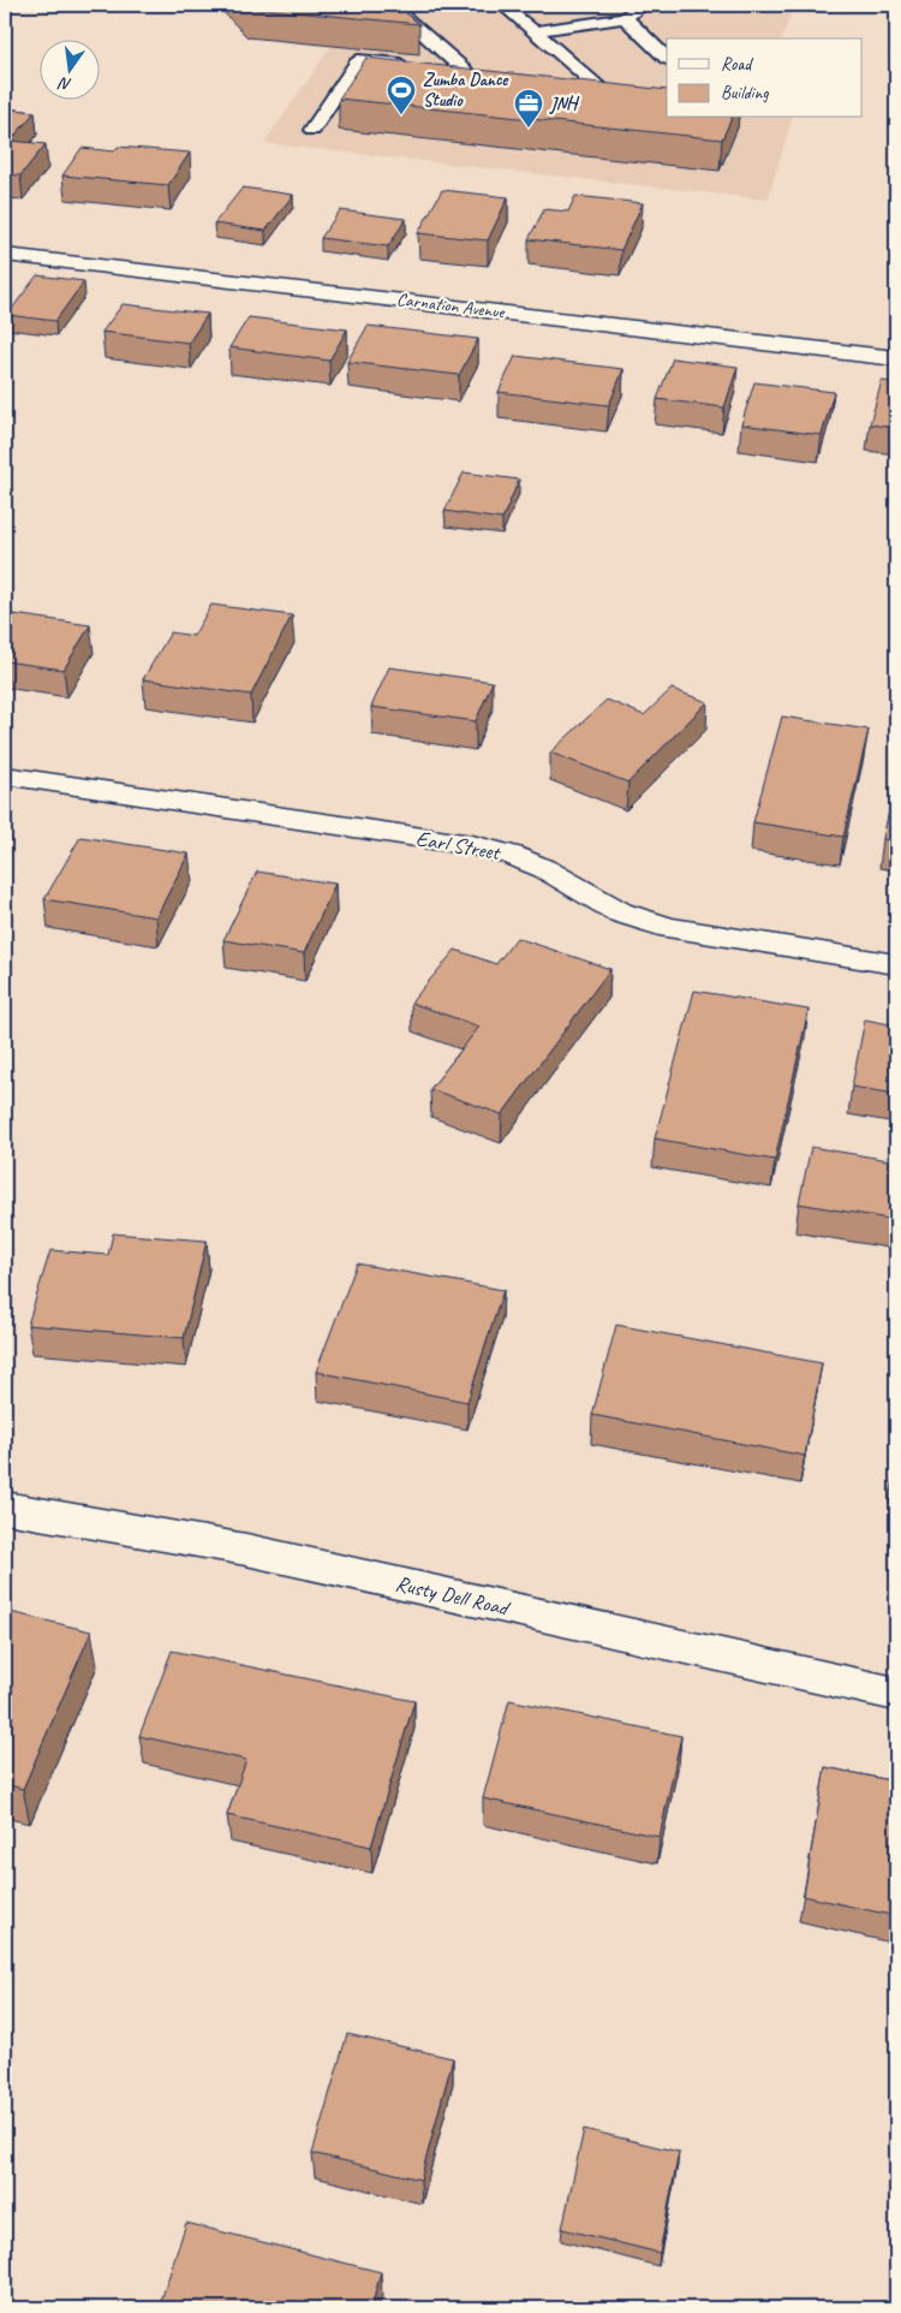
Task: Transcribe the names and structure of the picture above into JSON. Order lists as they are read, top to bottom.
{
  "streets": {
    "street": ["Carnation Avenue", "Earl Street", "Rusty Dell Road"]
  },
  "places": {
    "sports": ["Zumba Dance Studio"],
    "office": ["JNH"]
  },
  "legend": ["Road", "Building"],
  "north": "bottom"
}
